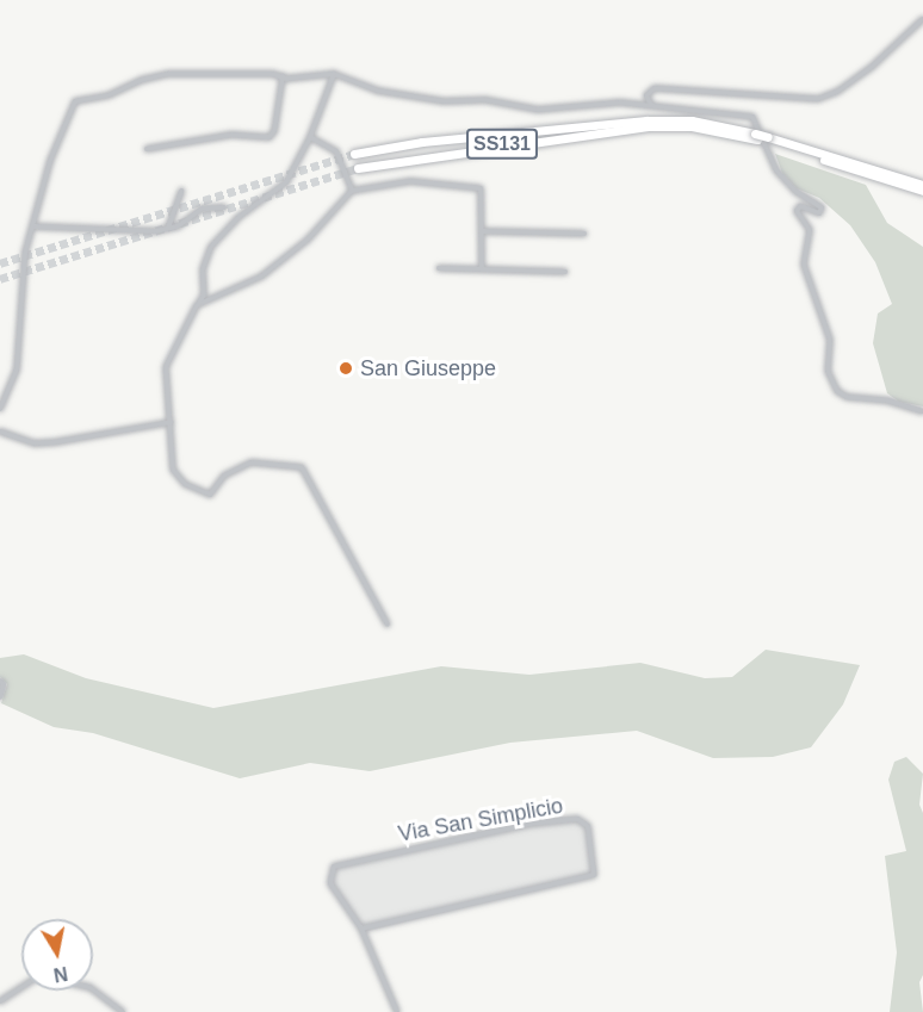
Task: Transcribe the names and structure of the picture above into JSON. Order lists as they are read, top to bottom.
{
  "streets": {
    "highway": ["SS131"],
    "street": ["Via San Simplicio"]
  },
  "places": ["San Giuseppe"],
  "north": "bottom"
}
